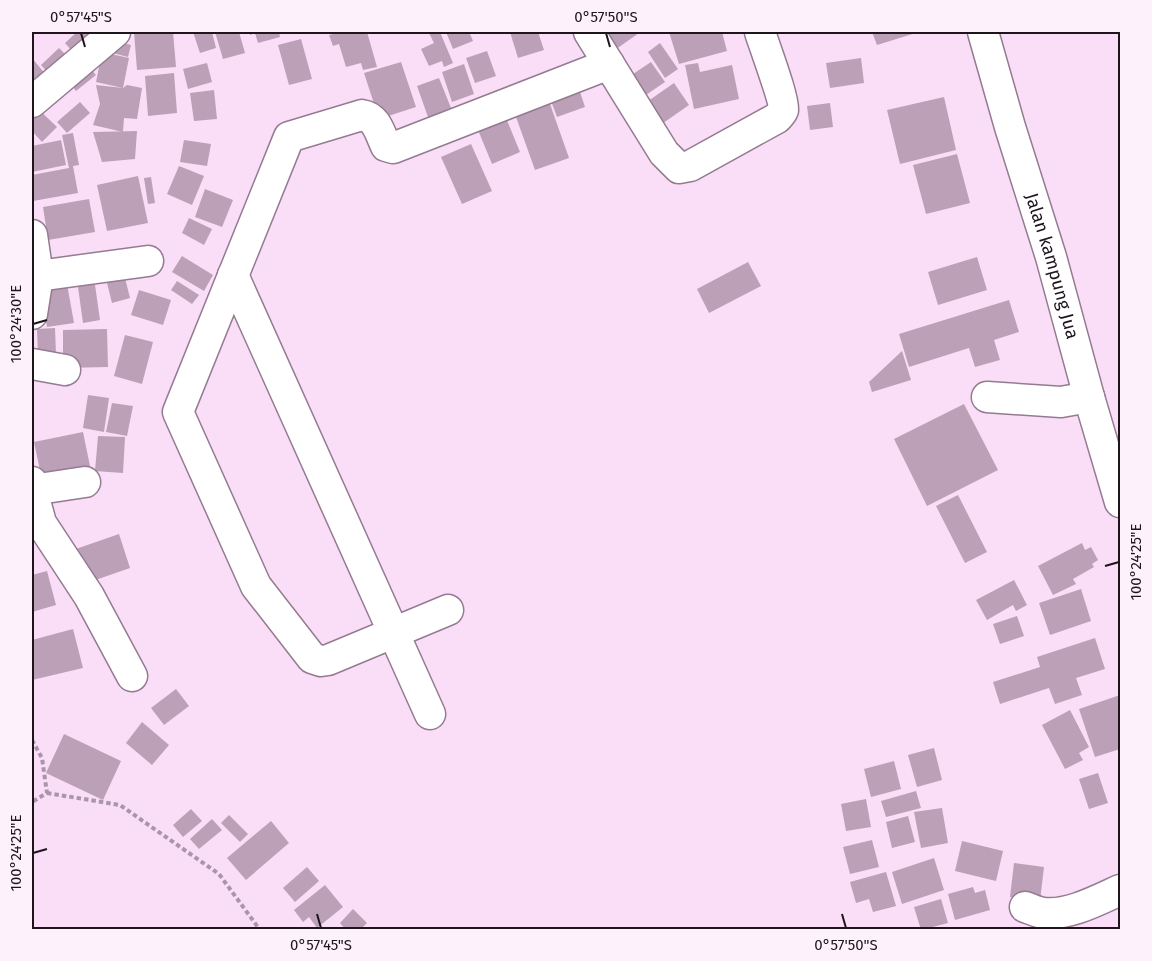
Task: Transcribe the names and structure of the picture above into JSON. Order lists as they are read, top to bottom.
{
  "streets": {
    "street": ["Jalan kampung Jua"]
  },
  "coordinates": [
    "0°57'45\"S",
    "0°57'50\"S",
    "100°24'30\"E",
    "100°24'25\"E"
  ]
}
